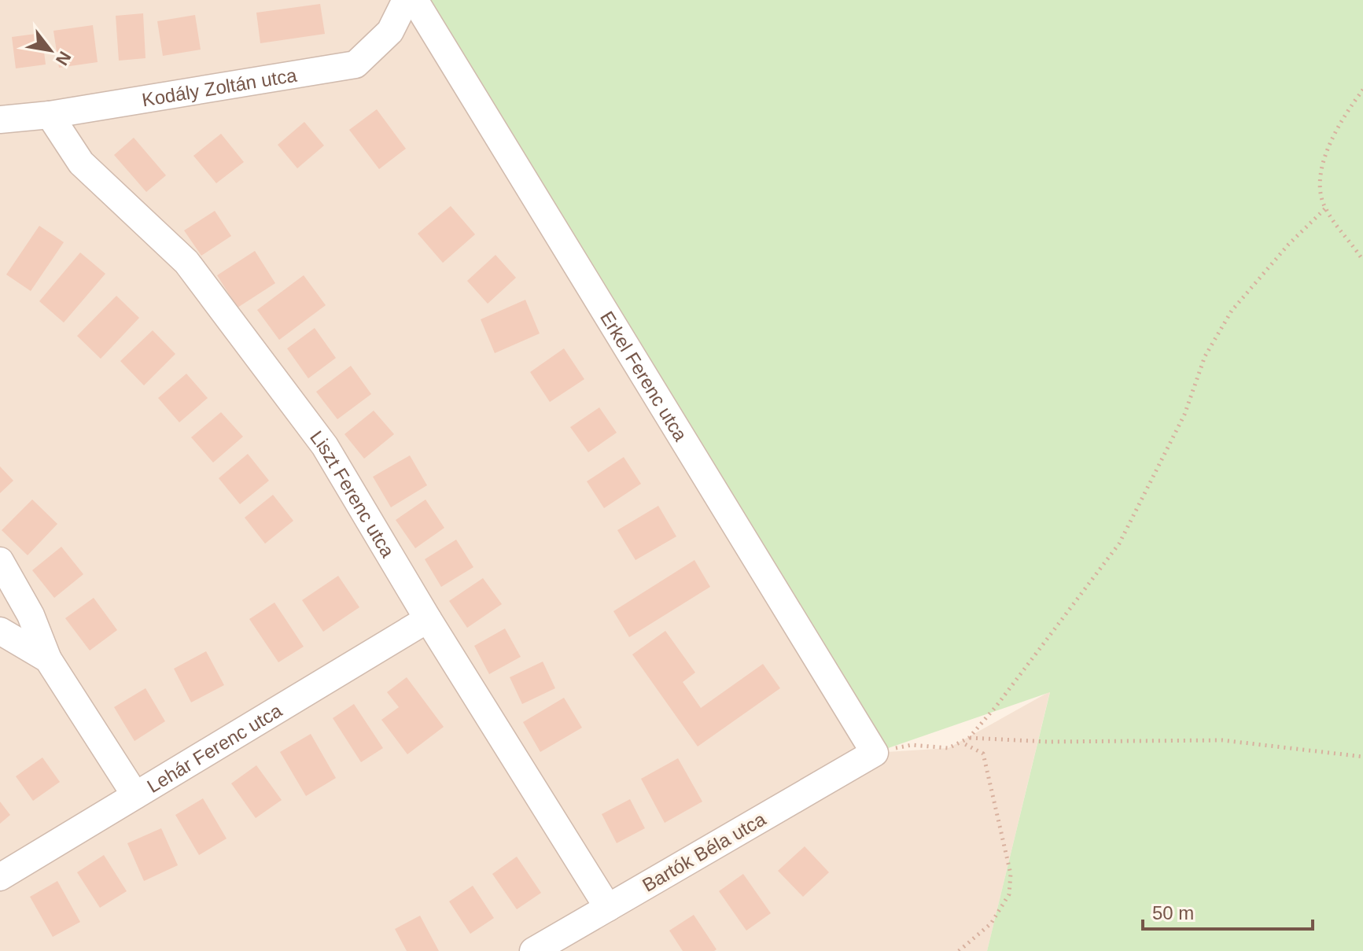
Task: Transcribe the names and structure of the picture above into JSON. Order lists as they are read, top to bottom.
{
  "streets": {
    "street": [
      "Kodály Zoltán utca",
      "Erkel Ferenc utca",
      "Liszt Ferenc utca",
      "Lehár Ferenc utca",
      "Bartók Béla utca"
    ]
  },
  "crossings": [
    ["Kodály Zoltán utca", "Liszt Ferenc utca"],
    ["Erkel Ferenc utca", "Bartók Béla utca"],
    ["Liszt Ferenc utca", "Lehár Ferenc utca"],
    ["Liszt Ferenc utca", "Bartók Béla utca"]
  ],
  "scale_bar": "50 m",
  "north": "bottom right"
}
